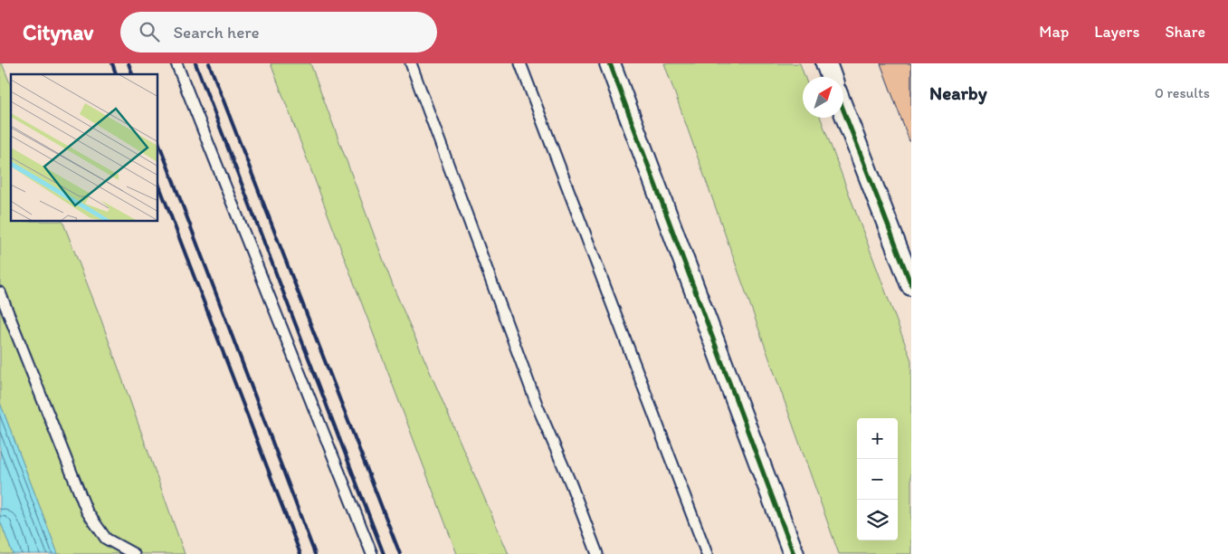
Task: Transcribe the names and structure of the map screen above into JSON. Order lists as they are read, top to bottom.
{
  "north": "top right",
  "page": {
    "header": "Citynav",
    "search": "Search here",
    "nav": ["Map", "Layers", "Share"],
    "heading": ["Nearby", "0 results"],
    "map_buttons": ["+", "−"]
  }
}
